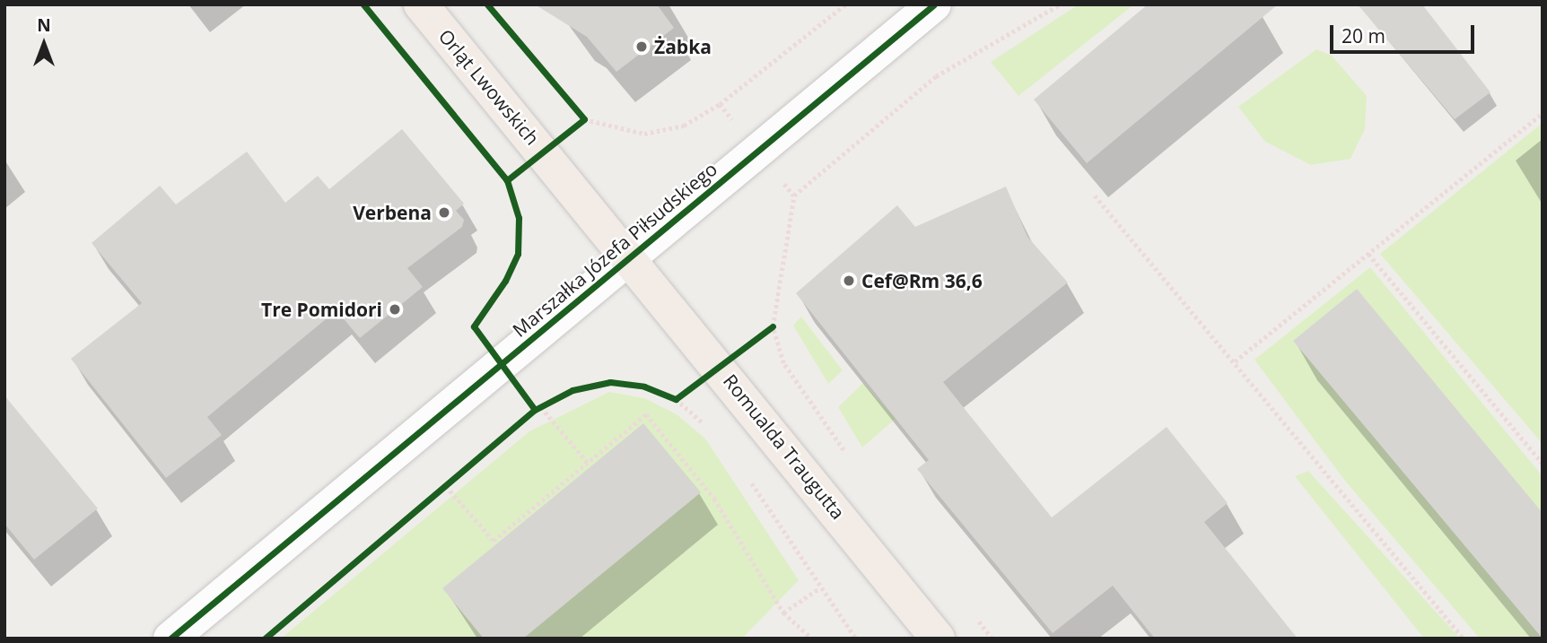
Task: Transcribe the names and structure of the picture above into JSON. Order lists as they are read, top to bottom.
{
  "streets": {
    "main road": ["Orląt Lwowskich", "Romualda Traugutta"],
    "street": ["Marszałka Józefa Piłsudskiego"]
  },
  "crossings": [
    ["Orląt Lwowskich", "Marszałka Józefa Piłsudskiego"],
    ["Orląt Lwowskich", "Romualda Traugutta"],
    ["Marszałka Józefa Piłsudskiego", "Romualda Traugutta"]
  ],
  "places": [
    "Żabka",
    "Verbena",
    "Cef@Rm 36,6",
    "Tre Pomidori"
  ],
  "scale_bar": "20 m",
  "north": "top"
}
